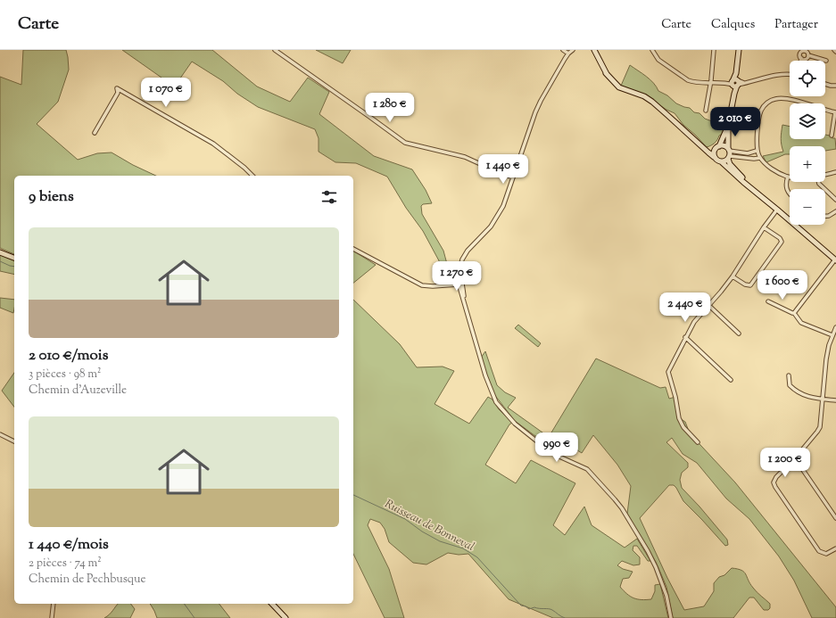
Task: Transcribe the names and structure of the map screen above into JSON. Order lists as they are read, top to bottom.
{
  "water": ["Ruisseau de Bonneval"],
  "page": {
    "header": "Carte",
    "nav": ["Carte", "Calques", "Partager"],
    "map_buttons": ["+", "−"],
    "price": [
      "1 070 €",
      "1 280 €",
      "2 010 €",
      "1 440 €",
      "1 270 €",
      "1 600 €",
      "2 440 €",
      "990 €",
      "1 200 €"
    ],
    "heading": "9 biens",
    "list": [
      {
        "name": "2 010 €/mois",
        "note": "3 pièces · 98 m² · Chemin d'Auzeville"
      },
      {
        "name": "1 440 €/mois",
        "note": "2 pièces · 74 m² · Chemin de Pechbusque"
      }
    ]
  }
}
